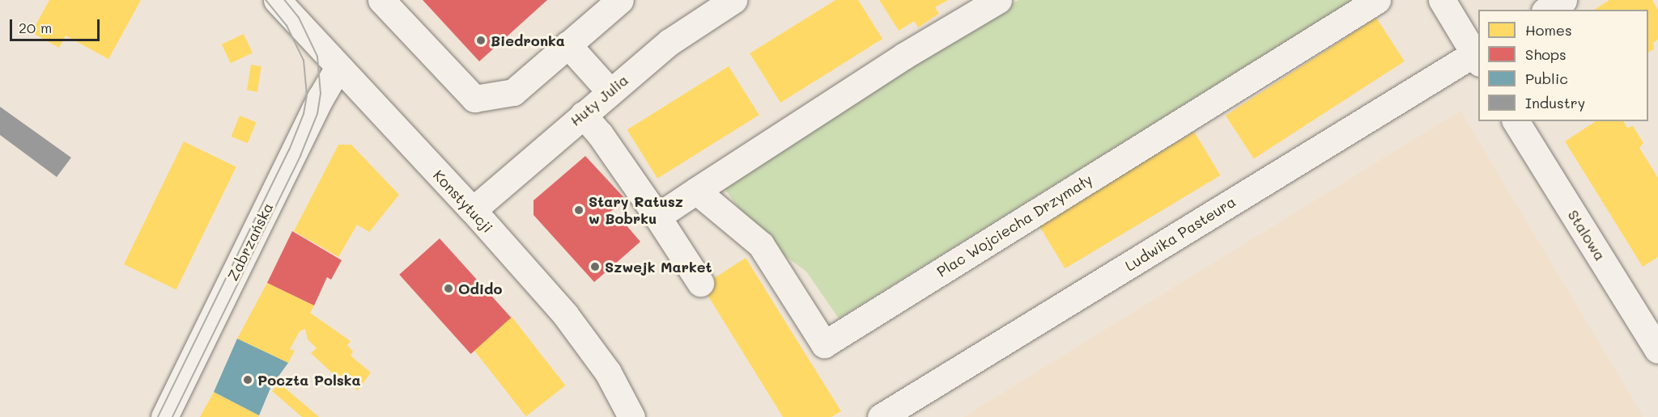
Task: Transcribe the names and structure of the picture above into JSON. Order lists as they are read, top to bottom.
{
  "streets": {
    "street": [
      "Huty Julia",
      "Konstytucji",
      "Plac Wojciecha Drzymały",
      "Ludwika Pasteura",
      "Stalowa",
      "Zabrzańska"
    ]
  },
  "crossings": [
    ["Huty Julia", "Konstytucji"],
    ["Konstytucji", "Zabrzańska"]
  ],
  "places": [
    "Biedronka",
    "Stary Ratusz w Bobrku",
    "Szwejk Market",
    "Odido",
    "Poczta Polska"
  ],
  "legend": [
    "Homes",
    "Shops",
    "Public",
    "Industry"
  ],
  "scale_bar": "20 m"
}
